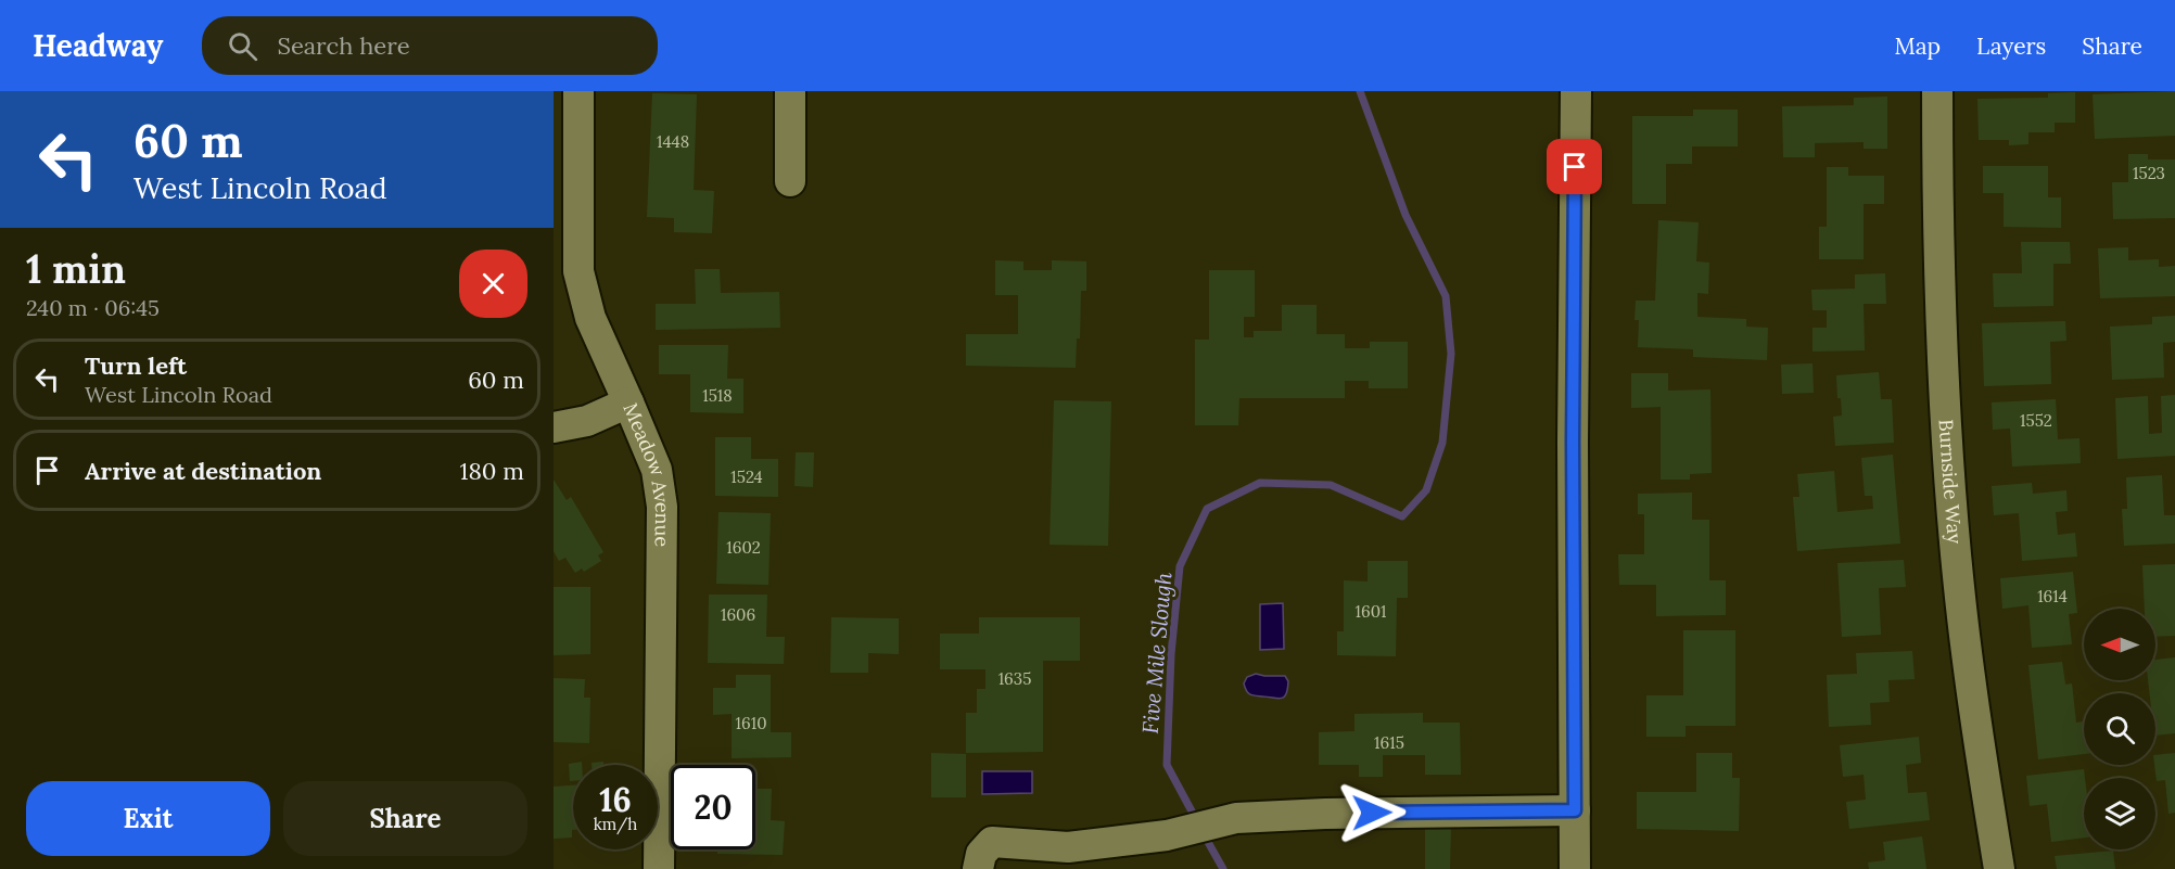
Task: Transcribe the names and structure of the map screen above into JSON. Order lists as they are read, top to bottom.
{
  "streets": {
    "street": ["Meadow Avenue", "Burnside Way"]
  },
  "water": ["Five Mile Slough"],
  "house_numbers": [
    "1448",
    "1523",
    "1518",
    "1552",
    "1524",
    "1602",
    "1614",
    "1601",
    "1606",
    "1635",
    "1610",
    "1615"
  ],
  "north": "left",
  "page": {
    "header": "Headway",
    "search": "Search here",
    "nav": ["Map", "Layers", "Share"],
    "turn": ["60 m", "West Lincoln Road"],
    "heading": ["1 min", "240 m · 06:45"],
    "list": [
      {
        "name": "Turn left",
        "note": "West Lincoln Road",
        "value": "60 m"
      },
      {
        "name": "Arrive at destination",
        "value": "180 m"
      }
    ],
    "speed": "16 km/h",
    "limit": "20",
    "buttons": ["Exit", "Share"]
  }
}
